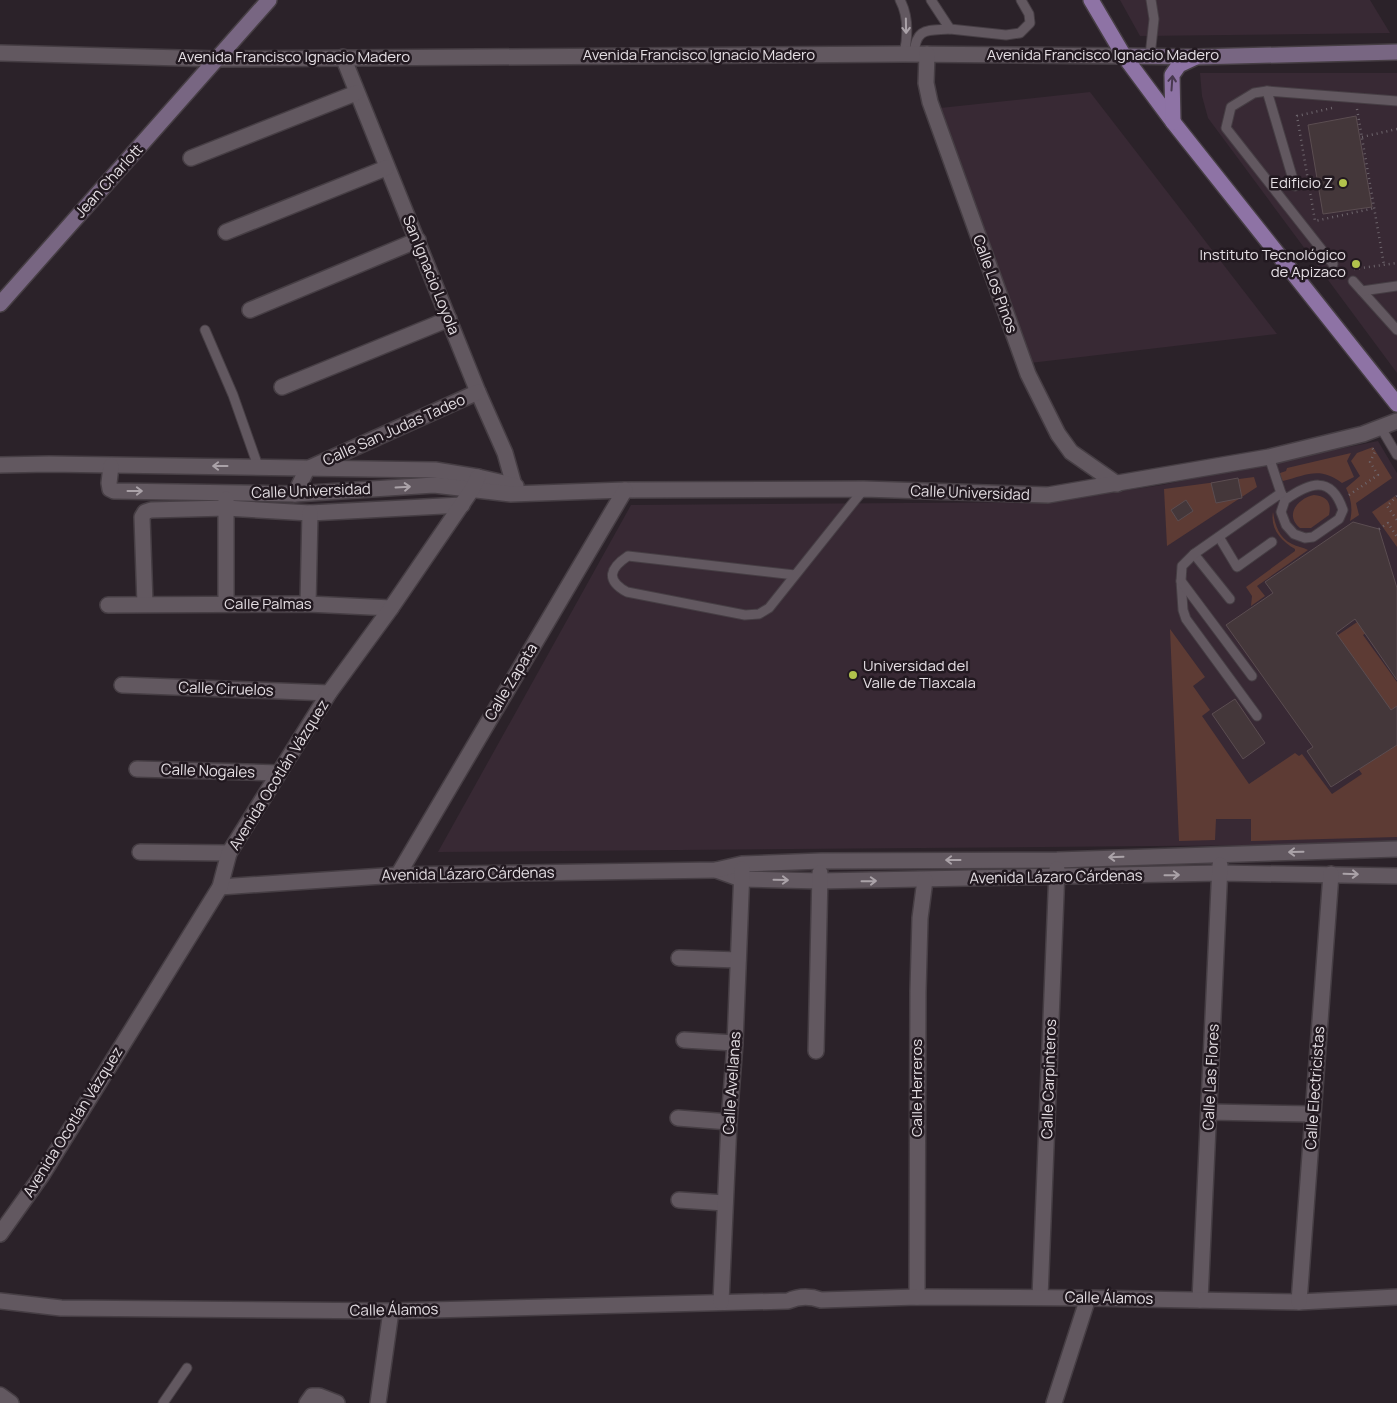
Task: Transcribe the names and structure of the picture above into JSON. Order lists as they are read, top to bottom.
{
  "streets": {
    "street": [
      "Avenida Francisco Ignacio Madero",
      "Jean Charlott",
      "San Ignacio Loyola",
      "Calle Los Pinos",
      "Calle San Judas Tadeo",
      "Calle Universidad",
      "Calle Palmas",
      "Calle Zapata",
      "Calle Ciruelos",
      "Calle Nogales",
      "Avenida Ocotlán Vázquez",
      "Avenida Lázaro Cárdenas",
      "Calle Las Flores",
      "Calle Carpinteros",
      "Calle Avellanas",
      "Calle Herreros",
      "Calle Electricistas",
      "Calle Álamos"
    ]
  },
  "crossings": [
    ["Avenida Francisco Ignacio Madero", "Jean Charlott"],
    ["Avenida Francisco Ignacio Madero", "San Ignacio Loyola"],
    ["Avenida Francisco Ignacio Madero", "Calle Los Pinos"],
    ["San Ignacio Loyola", "Calle San Judas Tadeo"],
    ["San Ignacio Loyola", "Calle Universidad"],
    ["Calle Los Pinos", "Calle Universidad"],
    ["Calle San Judas Tadeo", "Calle Universidad"],
    ["Calle Universidad", "Calle Zapata"],
    ["Calle Universidad", "Avenida Ocotlán Vázquez"],
    ["Calle Palmas", "Avenida Ocotlán Vázquez"],
    ["Calle Zapata", "Avenida Lázaro Cárdenas"],
    ["Calle Ciruelos", "Avenida Ocotlán Vázquez"],
    ["Calle Nogales", "Avenida Ocotlán Vázquez"],
    ["Avenida Ocotlán Vázquez", "Avenida Lázaro Cárdenas"],
    ["Avenida Lázaro Cárdenas", "Calle Las Flores"],
    ["Avenida Lázaro Cárdenas", "Calle Carpinteros"],
    ["Avenida Lázaro Cárdenas", "Calle Avellanas"],
    ["Avenida Lázaro Cárdenas", "Calle Herreros"],
    ["Avenida Lázaro Cárdenas", "Calle Electricistas"],
    ["Calle Las Flores", "Calle Álamos"],
    ["Calle Carpinteros", "Calle Álamos"],
    ["Calle Avellanas", "Calle Álamos"],
    ["Calle Herreros", "Calle Álamos"],
    ["Calle Electricistas", "Calle Álamos"]
  ],
  "places": ["Edificio Z", "Instituto Tecnológico de Apizaco", "Universidad del Valle de Tlaxcala"]
}
